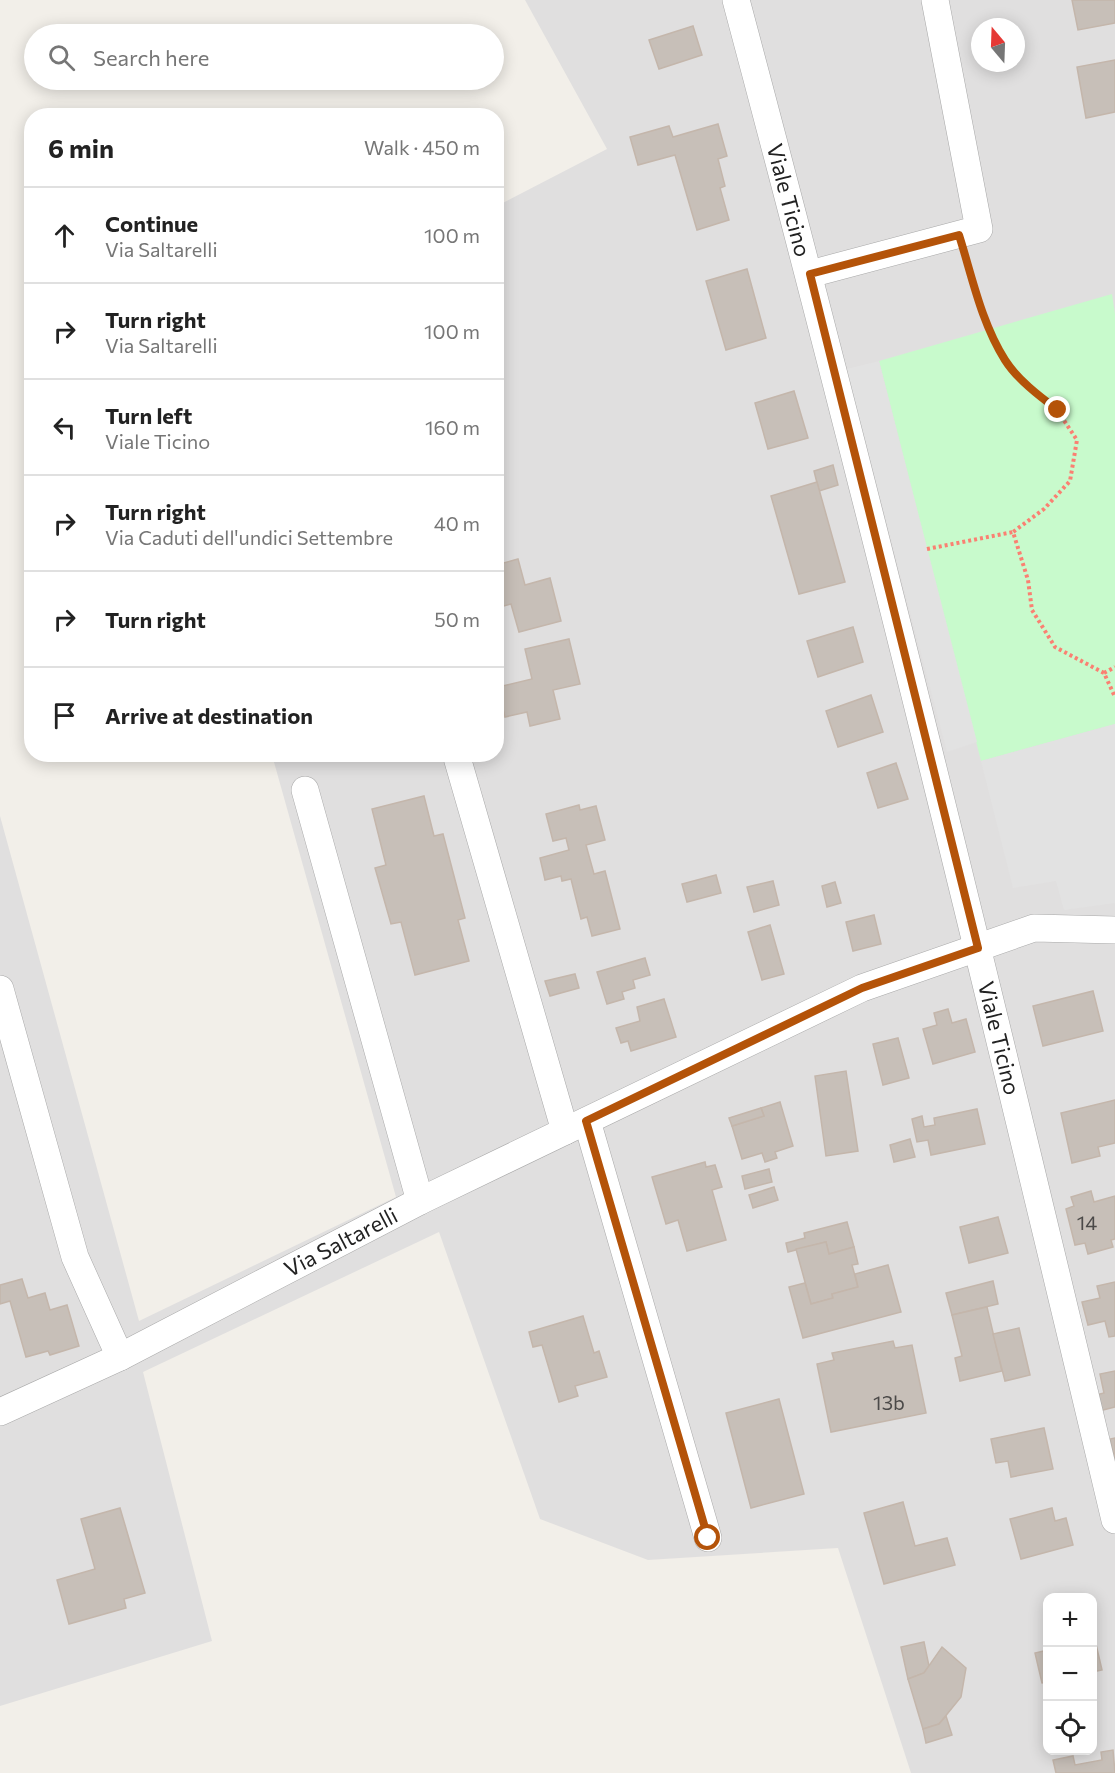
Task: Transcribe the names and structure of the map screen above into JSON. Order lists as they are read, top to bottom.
{
  "streets": {
    "street": ["Viale Ticino", "Via Saltarelli"]
  },
  "crossings": [
    ["Viale Ticino", "Via Saltarelli"]
  ],
  "house_numbers": ["14", "13b"],
  "north": "top",
  "page": {
    "search": "Search here",
    "heading": ["6 min", "Walk · 450 m"],
    "list": [
      ["Continue", "Via Saltarelli", "100 m"],
      ["Turn right", "Via Saltarelli", "100 m"],
      ["Turn left", "Viale Ticino", "160 m"],
      ["Turn right", "Via Caduti dell'undici Settembre", "40 m"],
      ["Turn right", "50 m"],
      "Arrive at destination"
    ],
    "map_buttons": ["+", "−"]
  }
}
